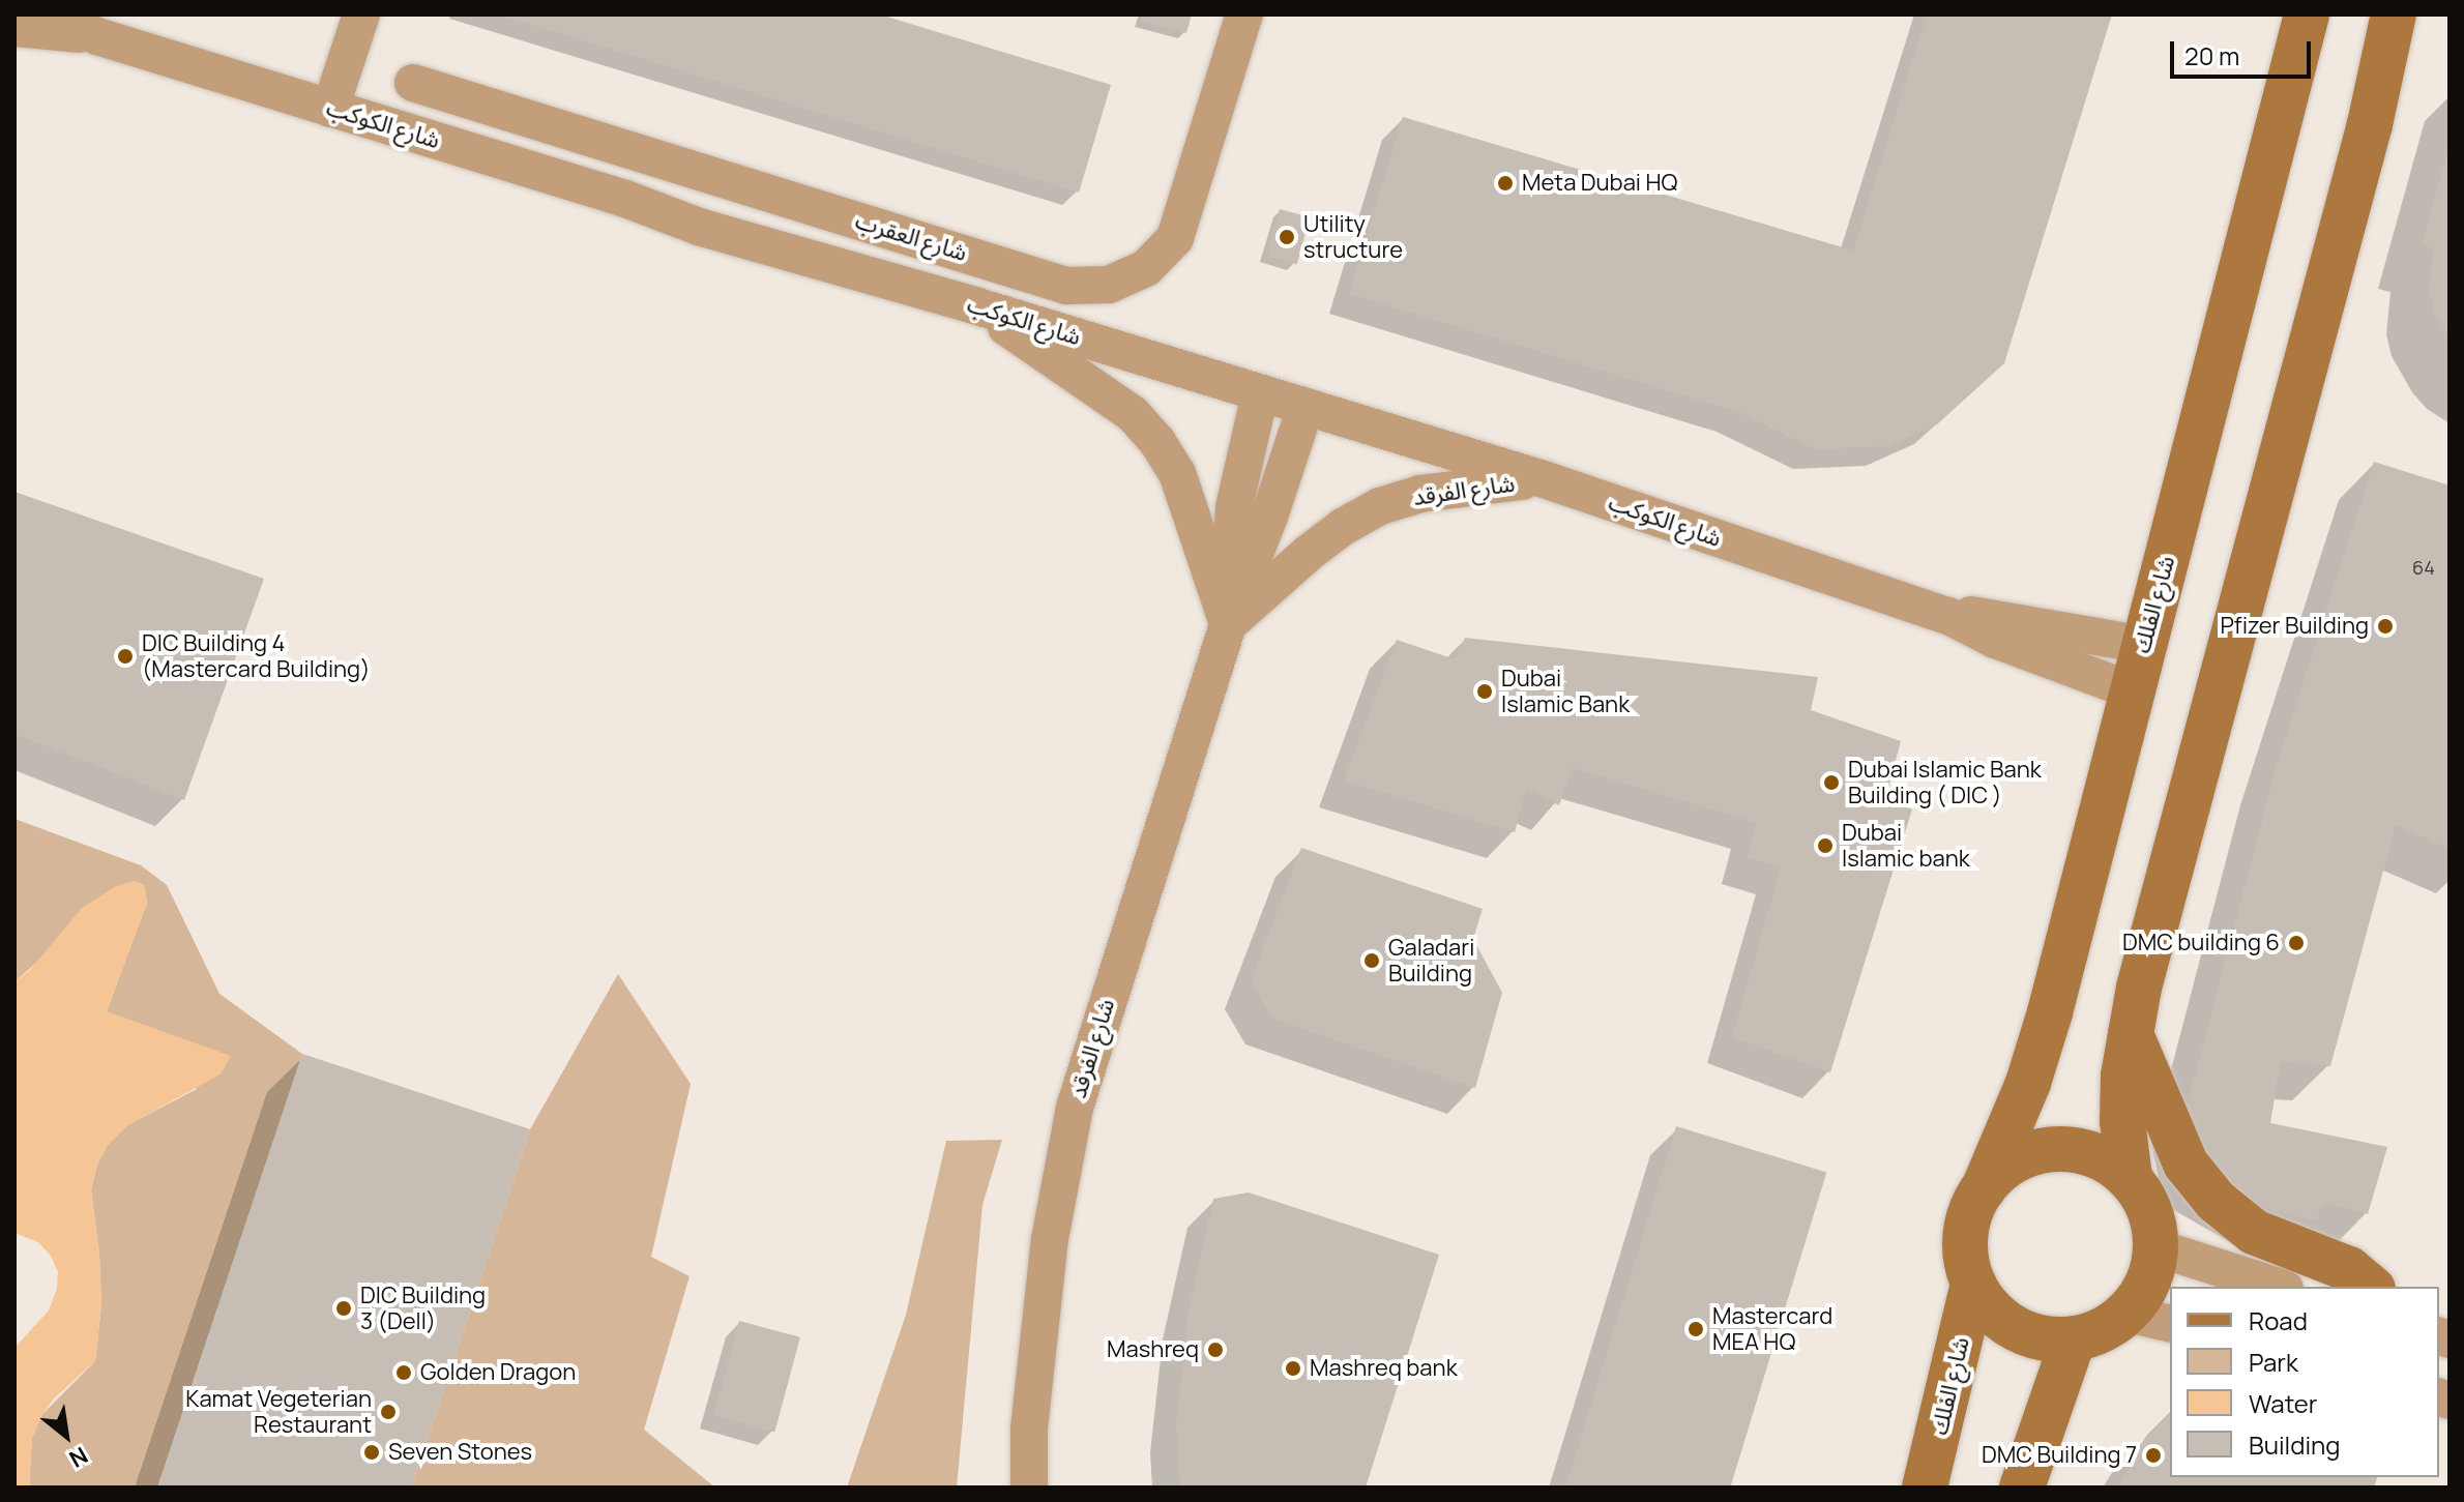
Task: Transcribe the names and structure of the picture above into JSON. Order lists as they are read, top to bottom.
{
  "streets": {
    "street": [
      "شارع الكوكب",
      "شارع العقرب",
      "شارع الفرقد",
      "شارع الفلك"
    ]
  },
  "crossings": [
    ["شارع الكوكب", "شارع الفرقد"],
    ["شارع الكوكب", "شارع الفلك"]
  ],
  "places": [
    "Meta Dubai HQ",
    "Utility structure",
    "Pfizer Building",
    "DIC Building 4 (Mastercard Building)",
    "Dubai Islamic Bank",
    "Dubai Islamic Bank Building ( DIC )",
    "Dubai Islamic bank",
    "DMC building 6",
    "Galadari Building",
    "DIC Building 3 (Dell)",
    "Mastercard MEA HQ",
    "Mashreq",
    "Mashreq bank",
    "Golden Dragon",
    "Kamat Vegeterian Restaurant",
    "Seven Stones",
    "DMC Building 7"
  ],
  "house_numbers": ["64"],
  "legend": [
    "Road",
    "Park",
    "Water",
    "Building"
  ],
  "scale_bar": "20 m",
  "north": "bottom right"
}
